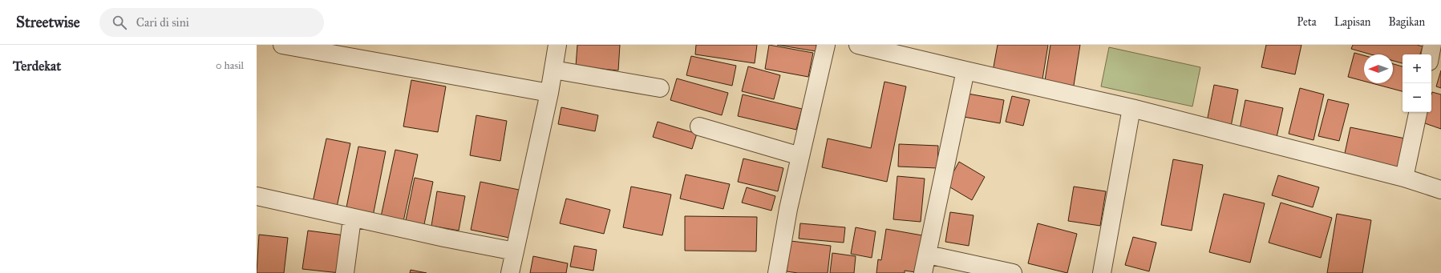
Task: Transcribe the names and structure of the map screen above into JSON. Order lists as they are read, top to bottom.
{
  "north": "left",
  "page": {
    "header": "Streetwise",
    "search": "Cari di sini",
    "nav": ["Peta", "Lapisan", "Bagikan"],
    "heading": ["Terdekat", "0 hasil"],
    "map_buttons": ["+", "−"]
  }
}
